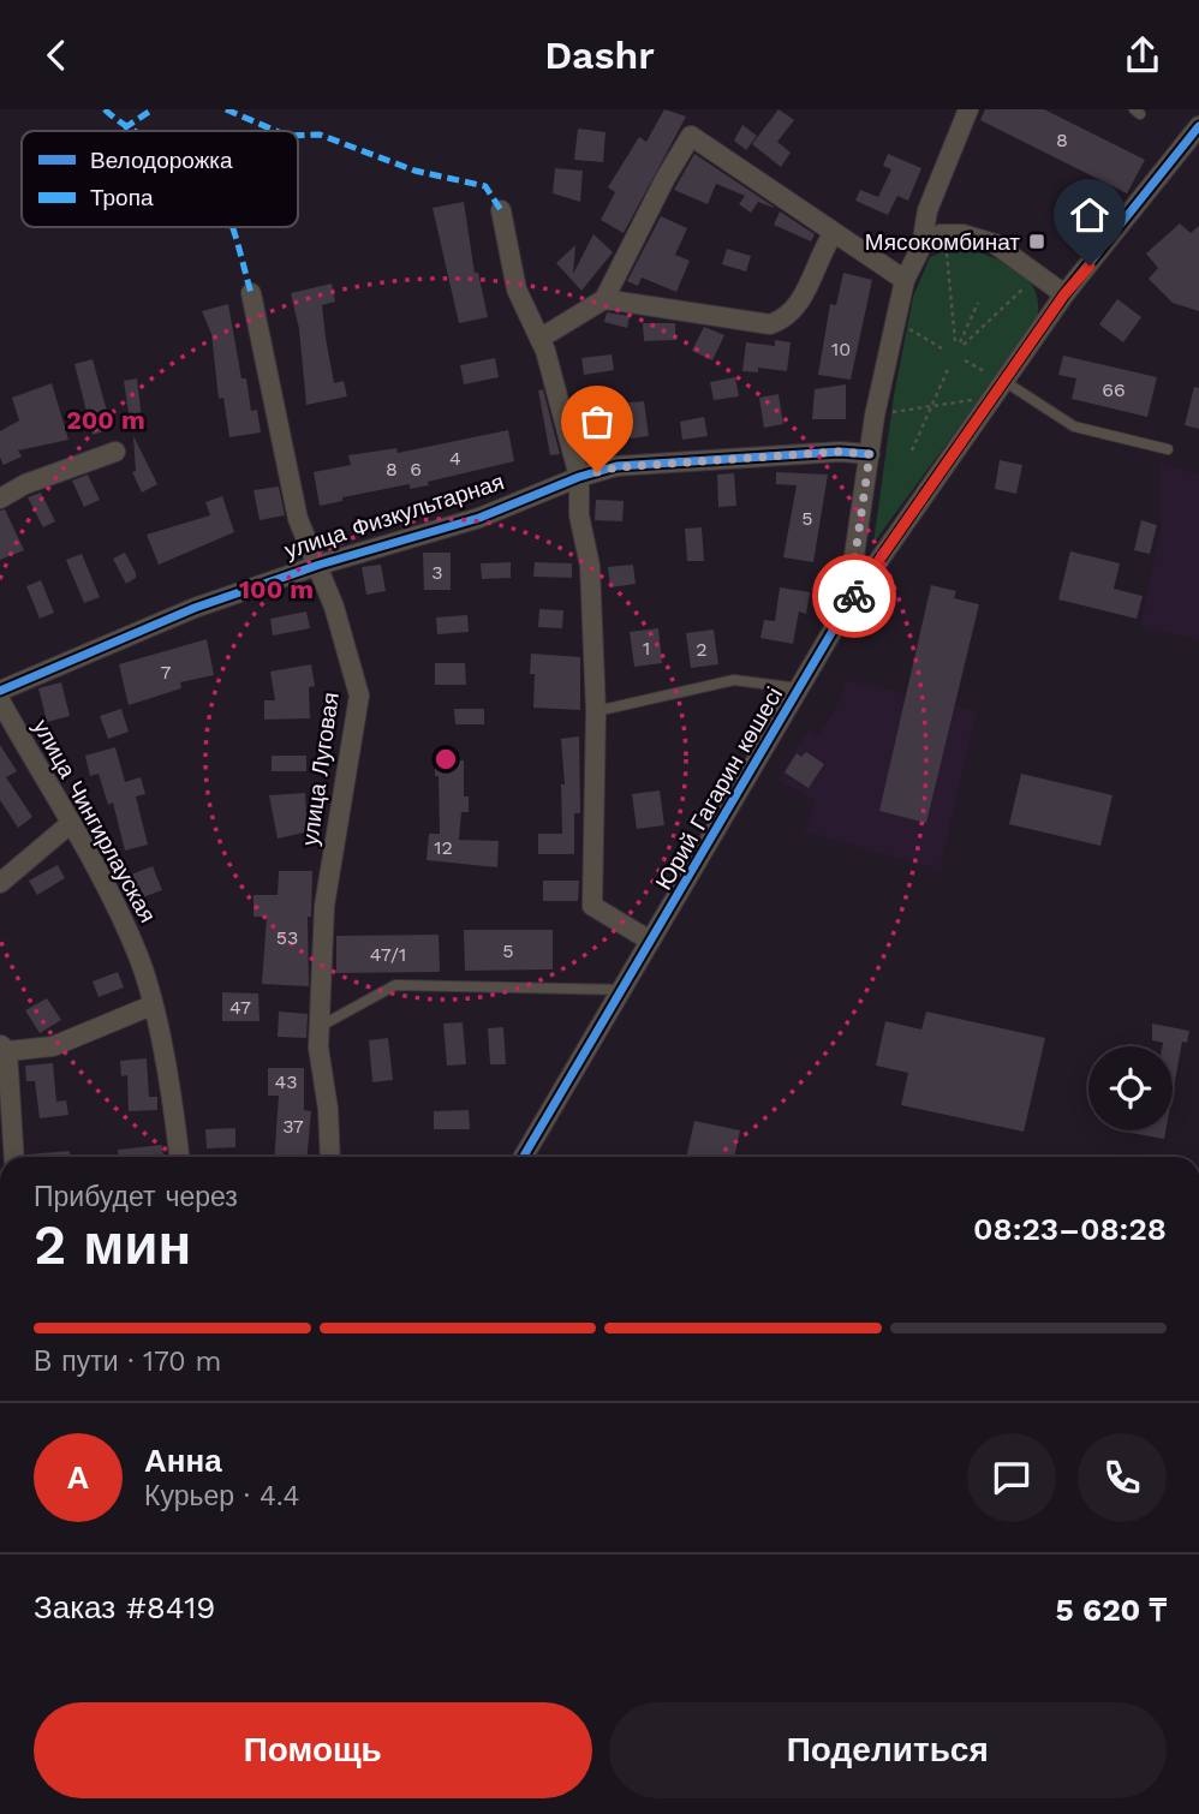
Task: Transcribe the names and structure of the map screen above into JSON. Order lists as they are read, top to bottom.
{
  "streets": {
    "street": [
      "улица Физкультарная",
      "улица Луговая",
      "Юрий Гагарин көшесі",
      "улица Чингирлауская"
    ]
  },
  "crossings": [
    ["улица Физкультарная", "улица Луговая"],
    ["улица Физкультарная", "Юрий Гагарин көшесі"]
  ],
  "places": {
    "transit": ["Мясокомбинат"]
  },
  "house_numbers": [
    "8",
    "10",
    "66",
    "4",
    "8",
    "6",
    "5",
    "3",
    "1",
    "2",
    "7",
    "12",
    "53",
    "5",
    "47/1",
    "47",
    "43",
    "37"
  ],
  "legend": ["Велодорожка", "Тропа"],
  "page": {
    "header": "Dashr",
    "heading": ["2 мин", "Прибудет через", "08:23–08:28"],
    "panel": [
      "Анна",
      "Курьер · 4.4",
      "Заказ #8419",
      "5 620 ₸"
    ],
    "bar": "В пути · 170 m",
    "round": "А",
    "buttons": ["Помощь", "Поделиться"]
  },
  "rings": ["200 m", "100 m"]
}
